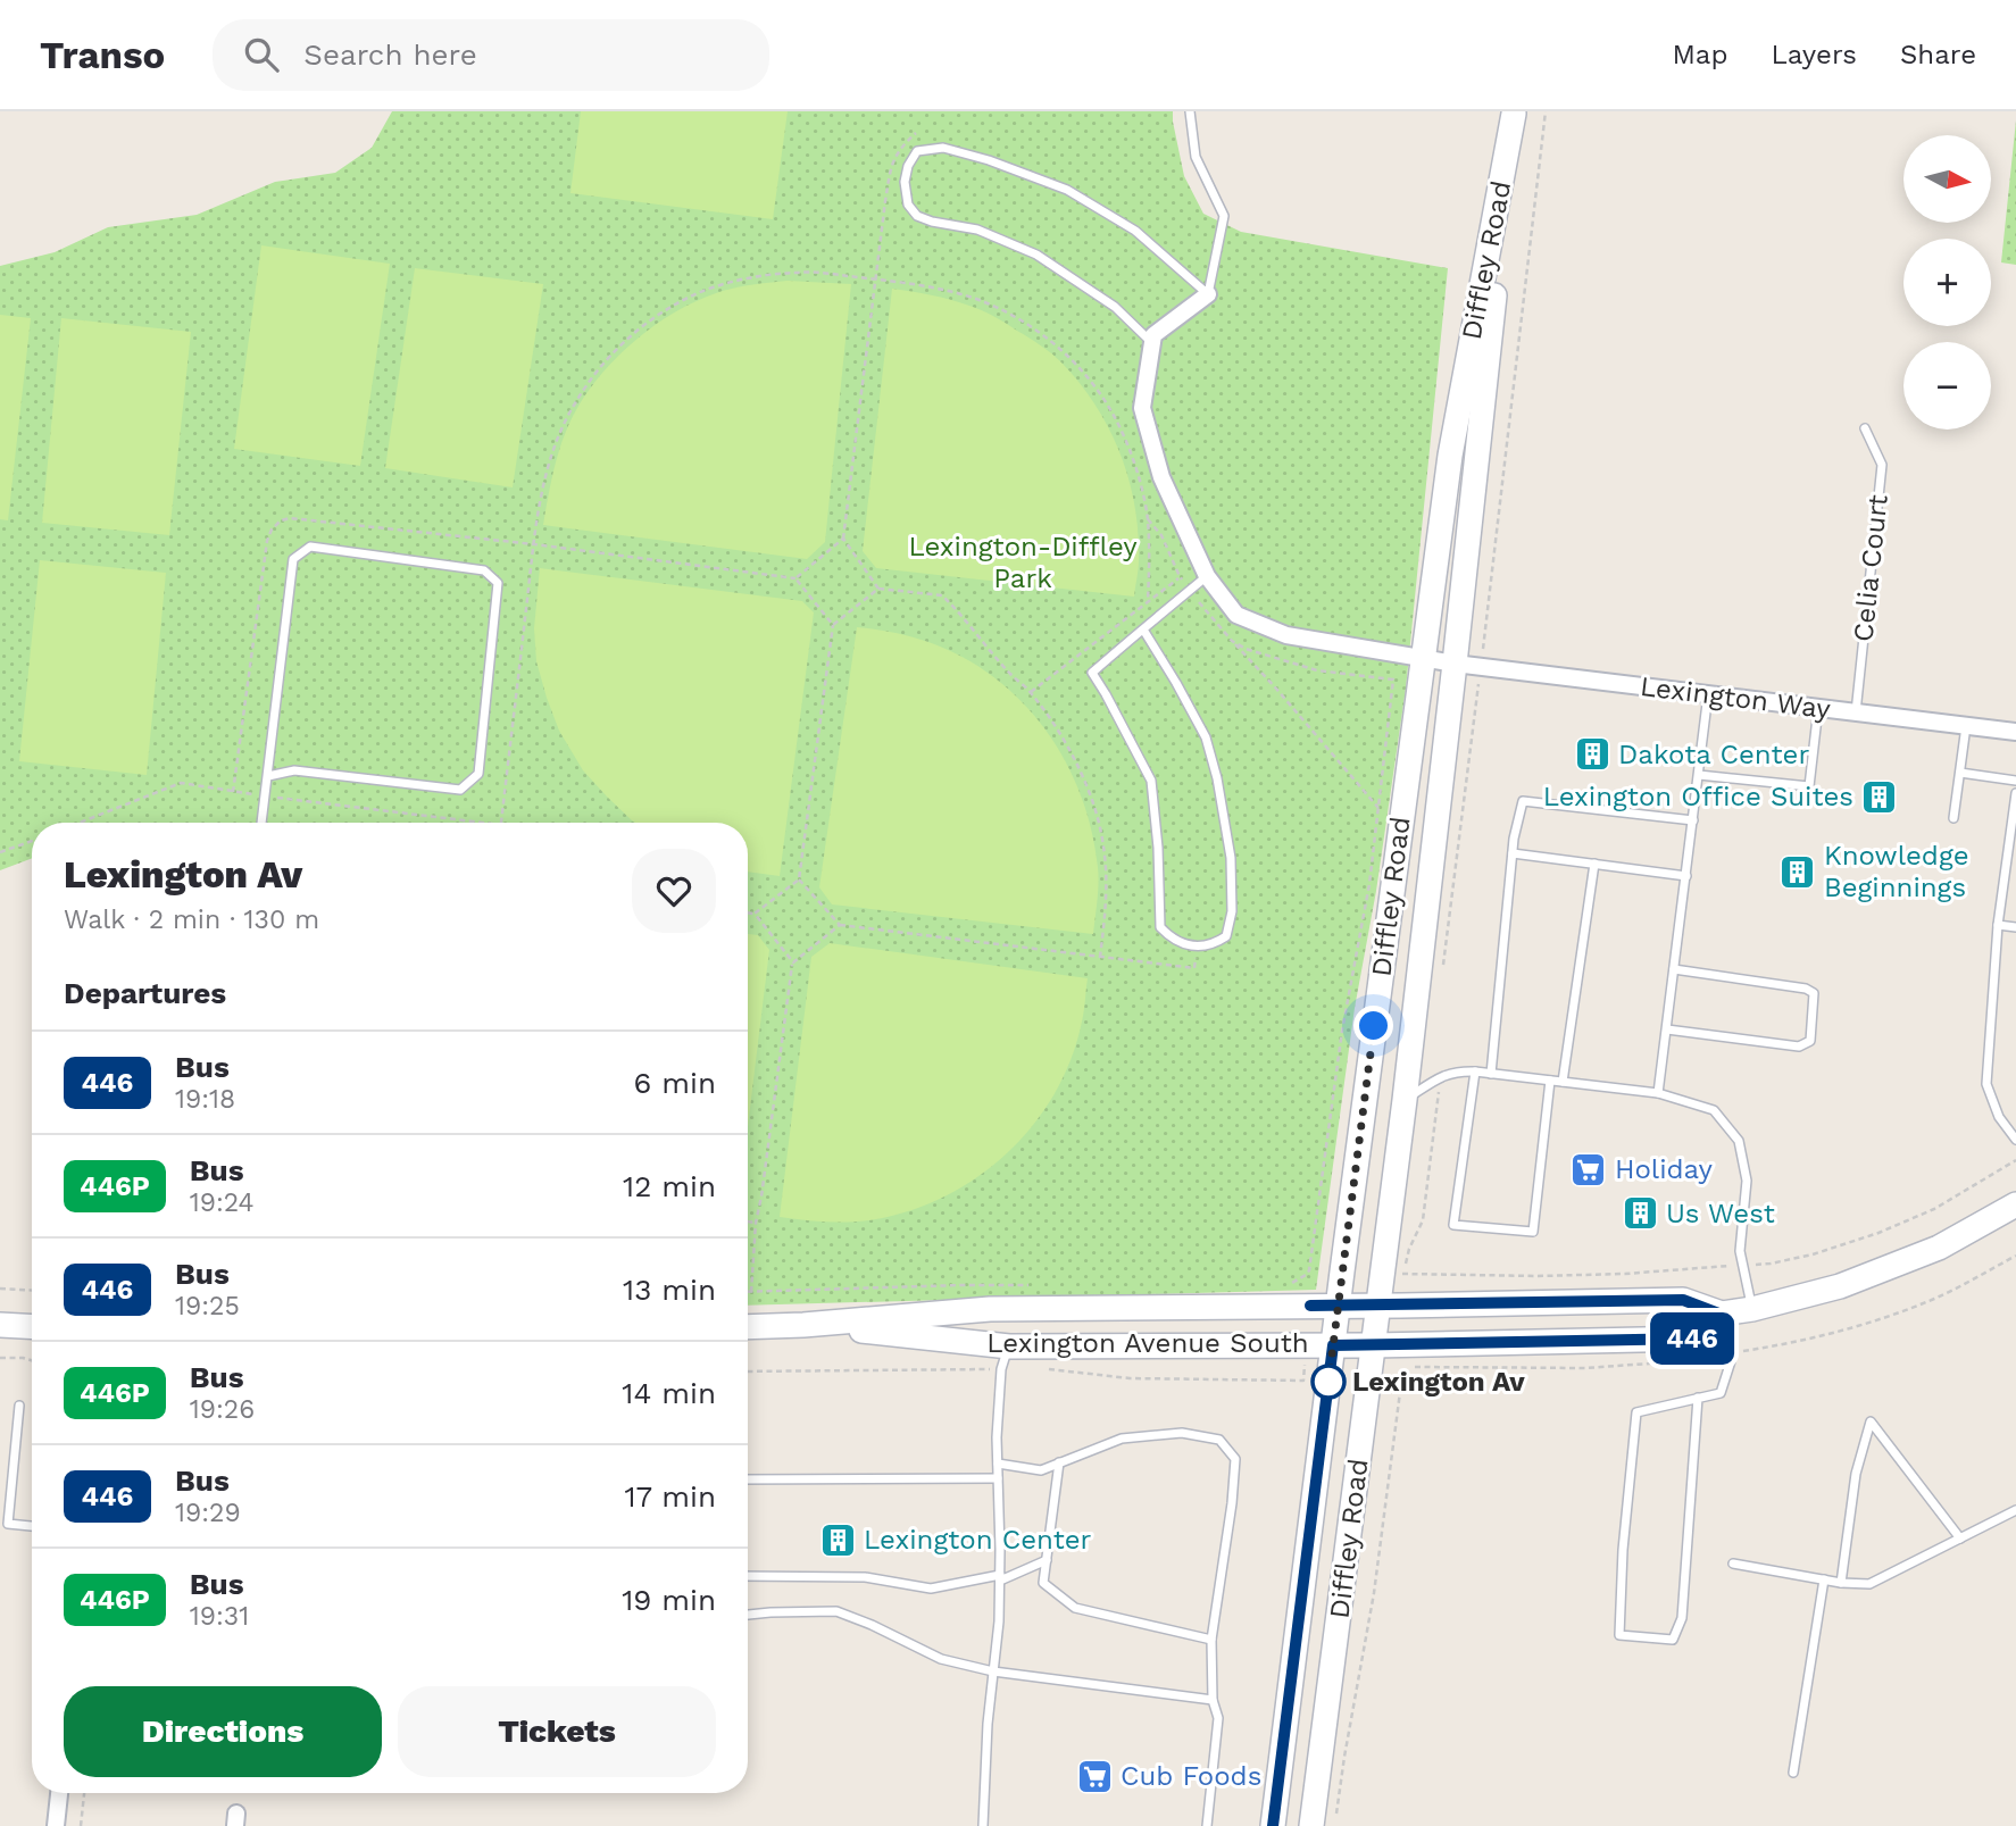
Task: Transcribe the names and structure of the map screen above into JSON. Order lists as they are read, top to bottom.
{
  "streets": {
    "main road": ["Diffley Road", "Lexington Avenue South"],
    "street": ["Lexington Way"],
    "lane": ["Celia Court"]
  },
  "crossings": [
    ["Diffley Road", "Lexington Way"],
    ["Diffley Road", "Lexington Avenue South"],
    ["Celia Court", "Lexington Way"]
  ],
  "parks": ["Lexington-Diffley Park"],
  "places": {
    "building": [
      "Dakota Center",
      "Lexington Office Suites",
      "Knowledge Beginnings",
      "Us West",
      "Lexington Center"
    ],
    "supermarket": ["Holiday", "Cub Foods"],
    "other": ["Lexington Av"]
  },
  "lines": ["bus line 446"],
  "north": "right",
  "page": {
    "header": "Transo",
    "search": "Search here",
    "nav": ["Map", "Layers", "Share"],
    "on_map": "446",
    "map_buttons": ["+", "−"],
    "heading": [
      ["Lexington Av", "Walk · 2 min · 130 m"],
      "Departures"
    ],
    "list": [
      {
        "mark": "446",
        "name": "Bus",
        "note": "19:18",
        "value": "6 min"
      },
      {
        "mark": "446P",
        "name": "Bus",
        "note": "19:24",
        "value": "12 min"
      },
      {
        "mark": "446",
        "name": "Bus",
        "note": "19:25",
        "value": "13 min"
      },
      {
        "mark": "446P",
        "name": "Bus",
        "note": "19:26",
        "value": "14 min"
      },
      {
        "mark": "446",
        "name": "Bus",
        "note": "19:29",
        "value": "17 min"
      },
      {
        "mark": "446P",
        "name": "Bus",
        "note": "19:31",
        "value": "19 min"
      }
    ],
    "buttons": ["Directions", "Tickets"]
  }
}
